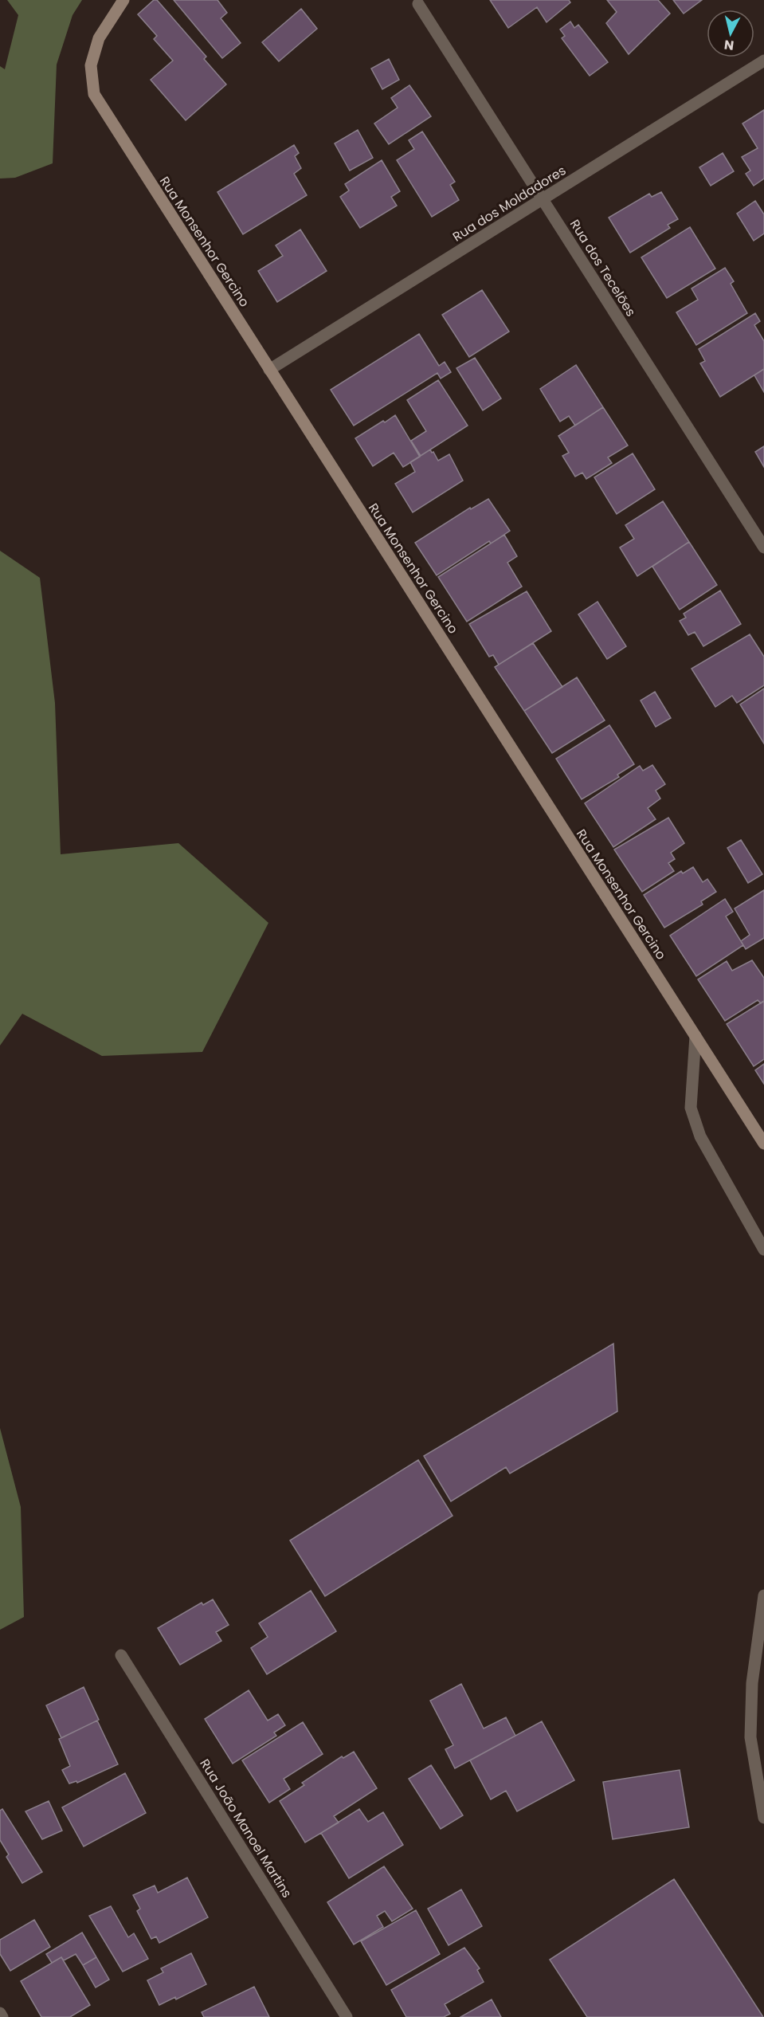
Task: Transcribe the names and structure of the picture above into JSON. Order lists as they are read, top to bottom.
{
  "streets": {
    "main road": ["Rua Monsenhor Gercino"],
    "street": ["Rua dos Moldadores", "Rua dos Tecelões", "Rua João Manoel Martins"]
  },
  "crossings": [
    ["Rua dos Moldadores", "Rua Monsenhor Gercino"],
    ["Rua dos Moldadores", "Rua dos Tecelões"]
  ],
  "north": "bottom"
}
